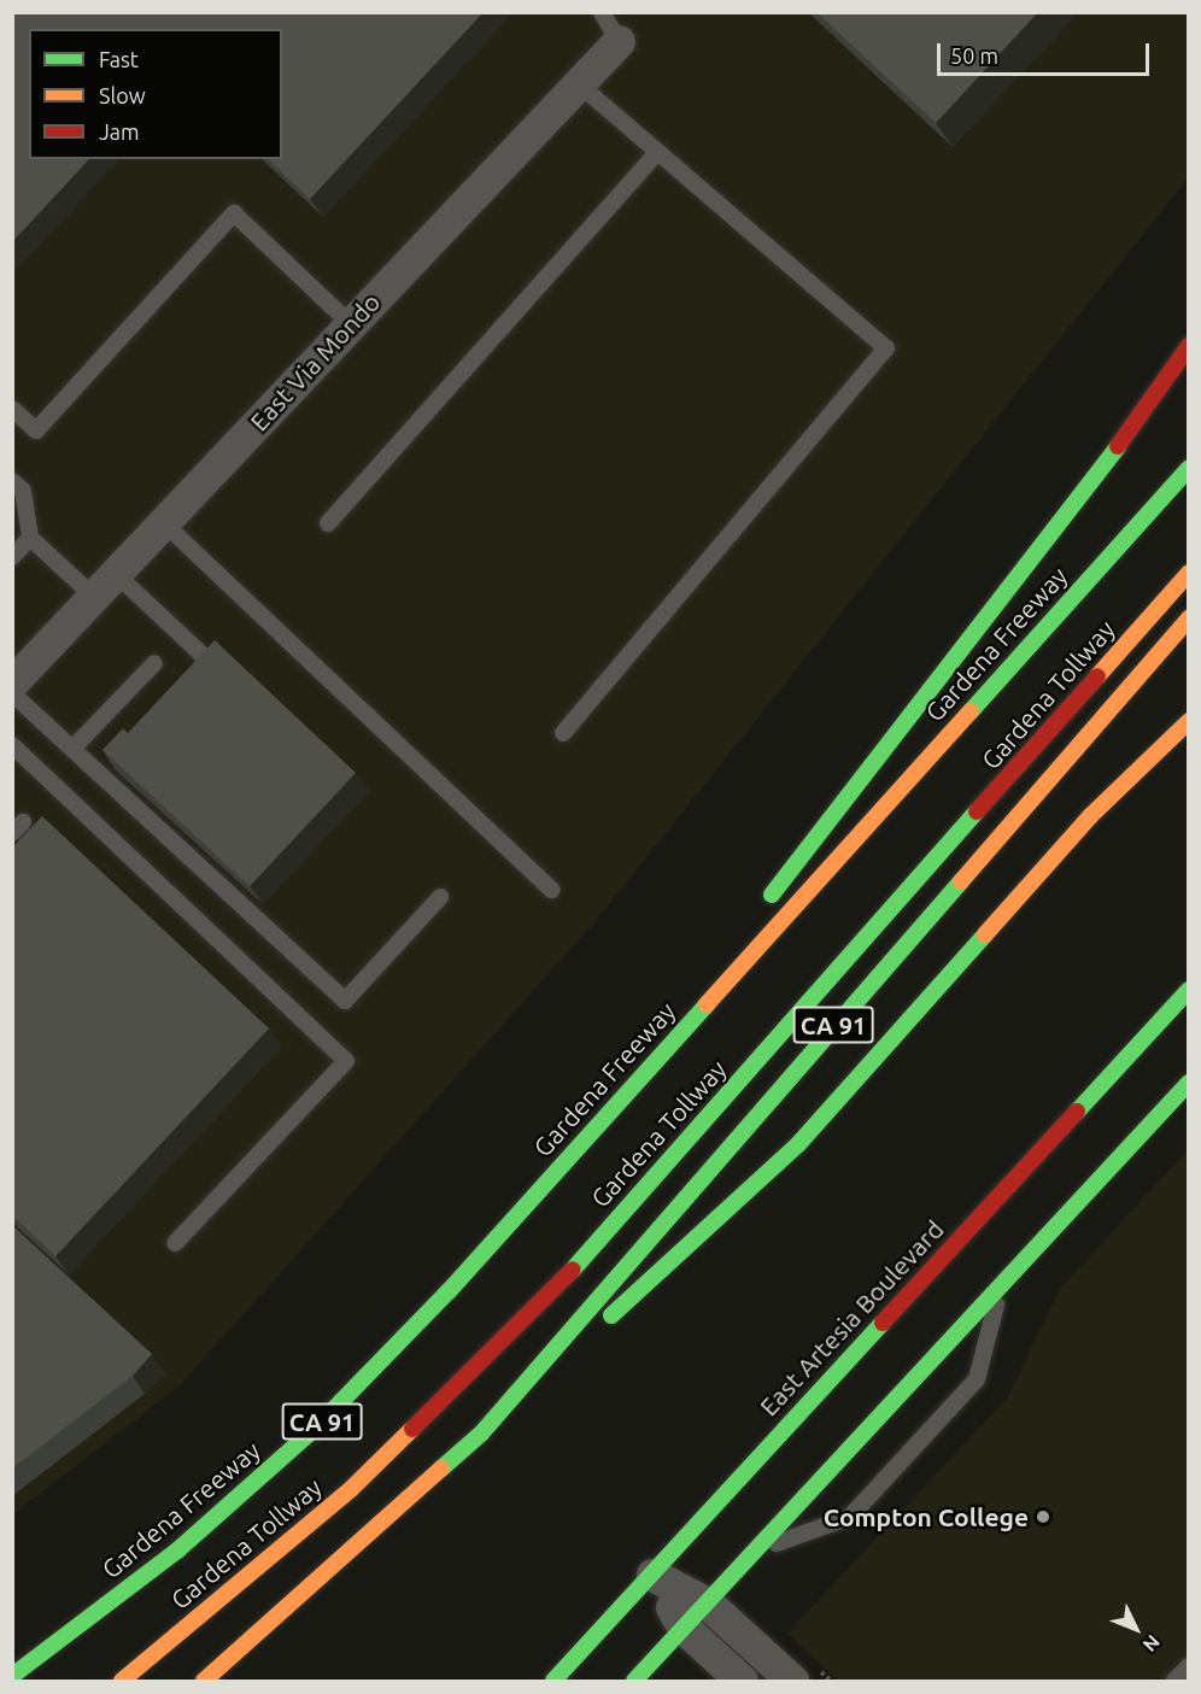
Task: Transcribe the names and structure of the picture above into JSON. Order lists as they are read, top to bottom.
{
  "streets": {
    "main road": [
      "Gardena Freeway",
      "Gardena Tollway",
      "CA 91",
      "East Artesia Boulevard"
    ],
    "street": ["East Via Mondo"]
  },
  "places": ["Compton College"],
  "legend": ["Fast", "Slow", "Jam"],
  "scale_bar": "50 m",
  "north": "bottom right"
}
